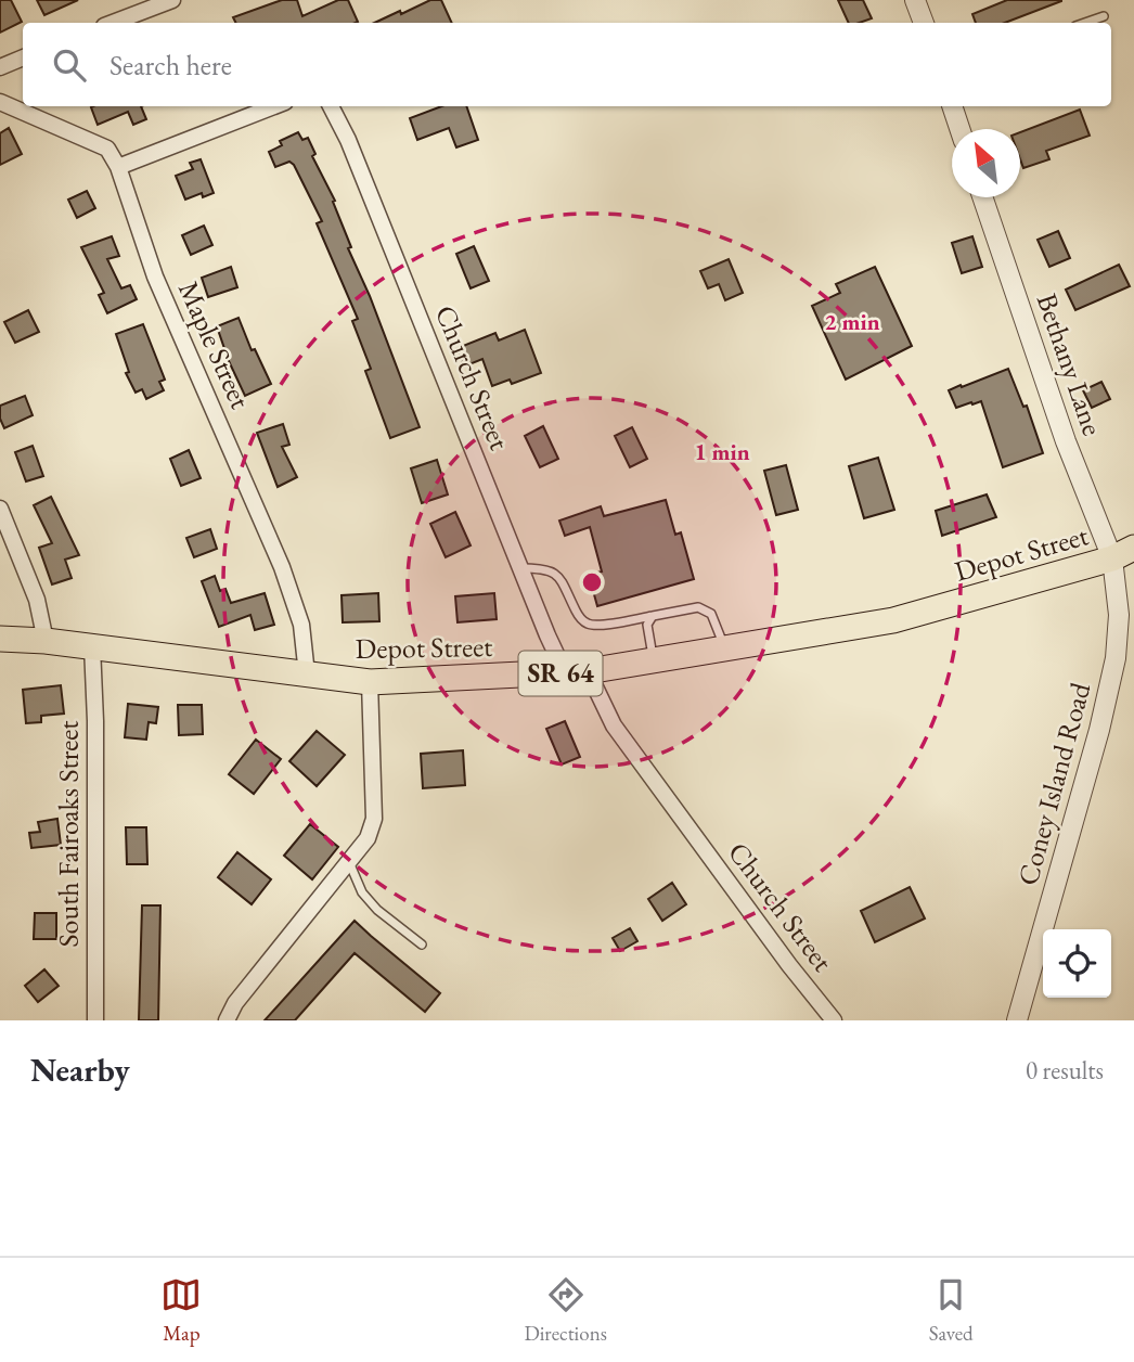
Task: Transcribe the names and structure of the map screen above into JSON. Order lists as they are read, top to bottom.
{
  "streets": {
    "main road": ["Depot Street", "SR 64"],
    "street": [
      "Maple Street",
      "Bethany Lane",
      "Church Street",
      "Coney Island Road",
      "South Fairoaks Street"
    ]
  },
  "crossings": [
    ["Maple Street", "Depot Street"],
    ["Bethany Lane", "Depot Street"],
    ["Bethany Lane", "Coney Island Road"],
    ["Church Street", "Depot Street"],
    ["Depot Street", "Coney Island Road"],
    ["Depot Street", "South Fairoaks Street"]
  ],
  "north": "top left",
  "page": {
    "search": "Search here",
    "heading": ["Nearby", "0 results"],
    "nav": ["Map", "Directions", "Saved"]
  },
  "rings": ["2 min", "1 min"]
}
